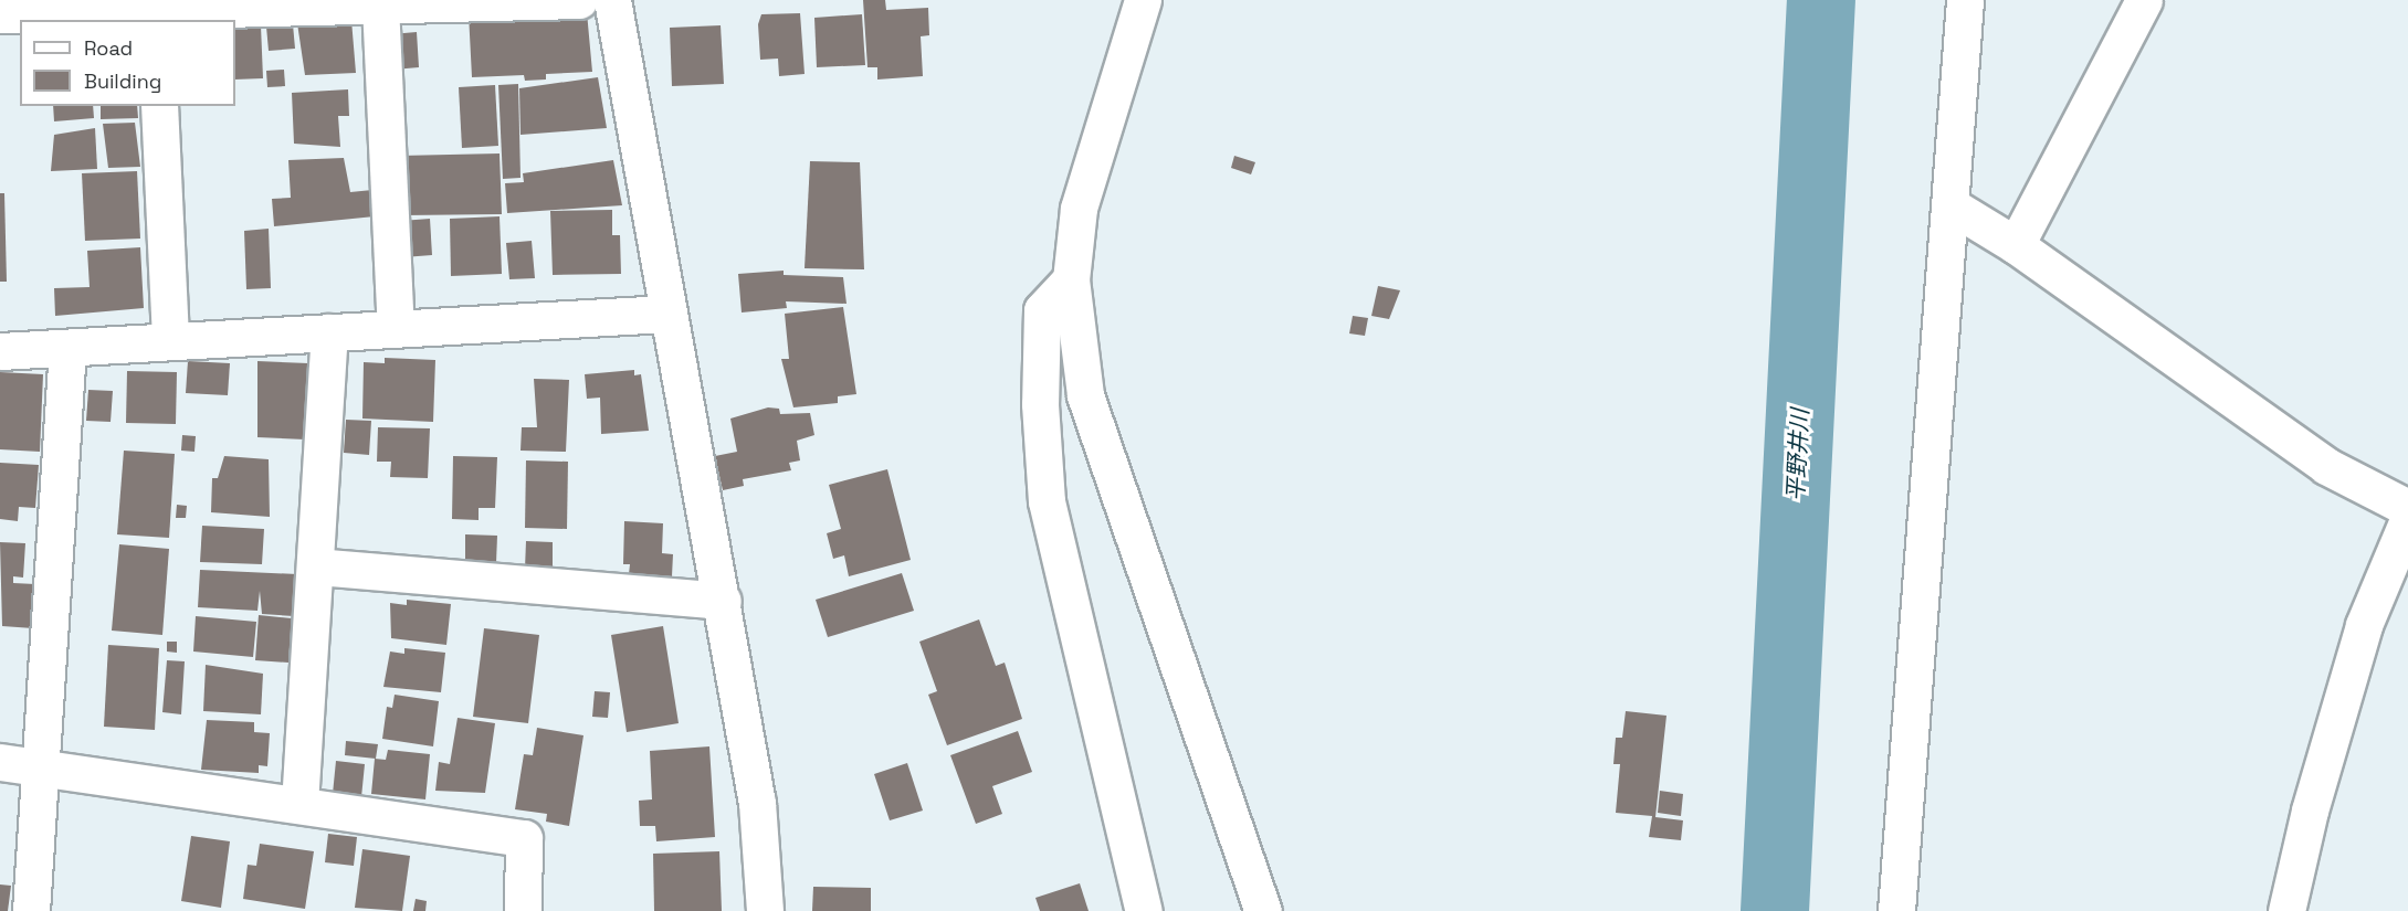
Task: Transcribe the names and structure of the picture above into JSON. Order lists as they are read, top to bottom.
{
  "water": ["平野井川"],
  "legend": ["Road", "Building"]
}
